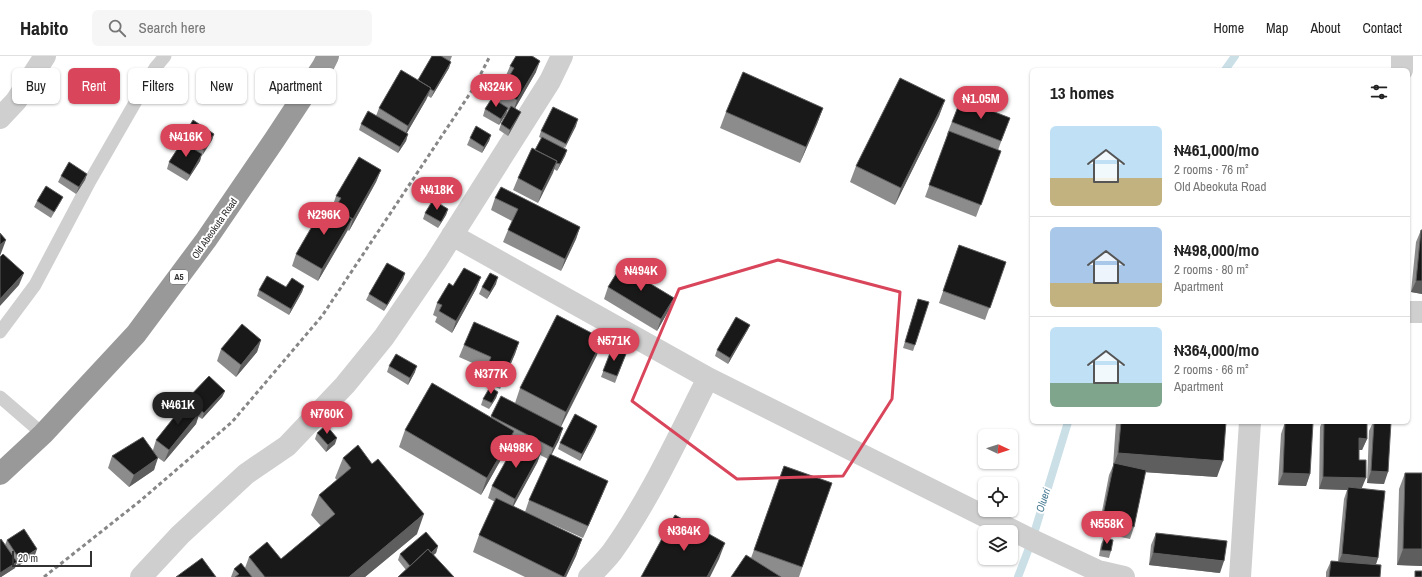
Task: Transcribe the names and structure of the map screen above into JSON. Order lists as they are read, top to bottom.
{
  "streets": {
    "highway": ["Old Abeokuta Road", "A5"]
  },
  "water": ["Olueri"],
  "scale_bar": "20 m",
  "north": "right",
  "page": {
    "header": "Habito",
    "search": "Search here",
    "nav": [
      "Home",
      "Map",
      "About",
      "Contact"
    ],
    "chip": [
      "Buy",
      "Rent",
      "Filters",
      "New",
      "Apartment"
    ],
    "heading": "13 homes",
    "price": [
      "₦324K",
      "₦1.05M",
      "₦416K",
      "₦418K",
      "₦296K",
      "₦494K",
      "₦571K",
      "₦377K",
      "₦461K",
      "₦760K",
      "₦498K",
      "₦558K",
      "₦364K"
    ],
    "list": [
      {
        "name": "₦461,000/mo",
        "note": "2 rooms · 76 m² · Old Abeokuta Road"
      },
      {
        "name": "₦498,000/mo",
        "note": "2 rooms · 80 m² · Apartment"
      },
      {
        "name": "₦364,000/mo",
        "note": "2 rooms · 66 m² · Apartment"
      }
    ],
    "scale": "20 m"
  }
}
